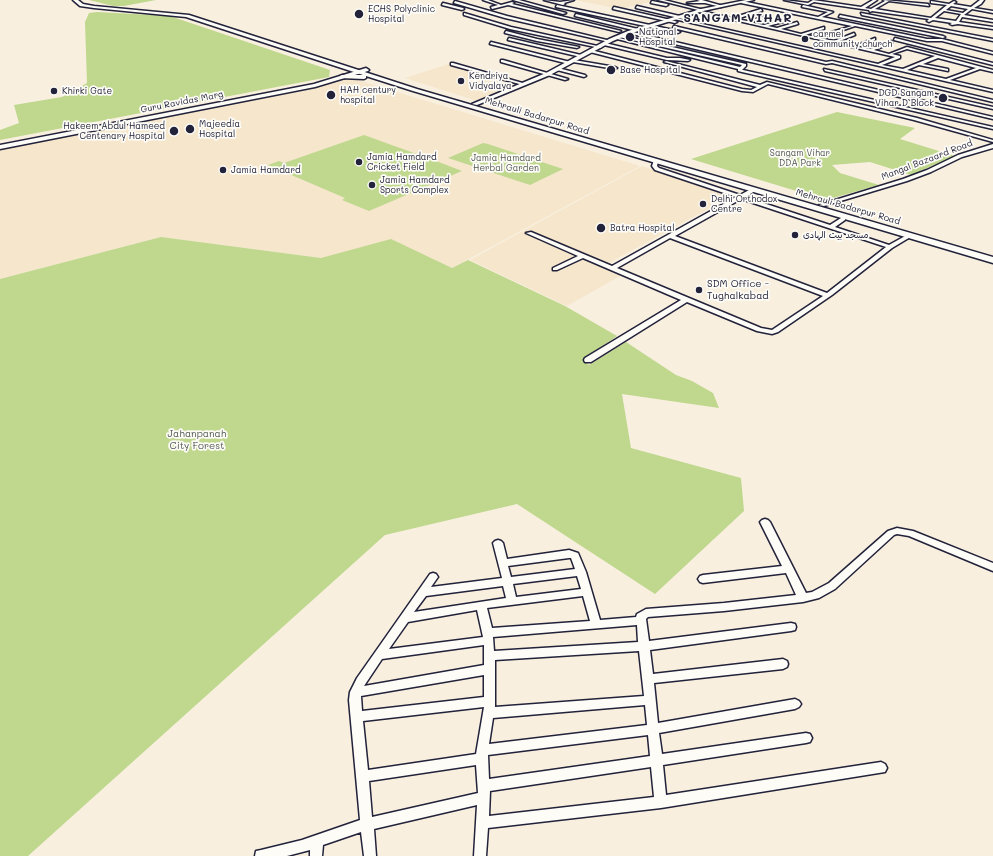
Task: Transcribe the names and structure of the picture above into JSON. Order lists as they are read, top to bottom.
{
  "streets": {
    "main road": ["Guru Ravidas Marg", "Mehrauli Badarpur Road"],
    "street": ["Mangal Bazaard Road"]
  },
  "crossings": [
    ["Guru Ravidas Marg", "Mehrauli Badarpur Road"],
    ["Mehrauli Badarpur Road", "Mangal Bazaard Road"]
  ],
  "districts": ["SANGAM VIHAR"],
  "parks": ["Sangam Vihar DDA Park", "Jamia Hamdard Herbal Garden", "Jahanpanah City Forest"],
  "places": [
    "ECHS Polyclinic Hospital",
    "National Hospital",
    "carmel community church",
    "Base Hospital",
    "Kendriya Vidyalaya",
    "Khirki Gate",
    "HAH century hospital",
    "DGD Sangam Vihar D Block",
    "Majeedia Hospital",
    "Hakeem Abdul Hameed Centenary Hospital",
    "Jamia Hamdard Cricket Field",
    "Jamia Hamdard",
    "Jamia Hamdard Sports Complex",
    "Delhi Orthodox Centre",
    "Batra Hospital",
    "مسجد بیت الہادی",
    "SDM Office - Tughalkabad"
  ]
}
